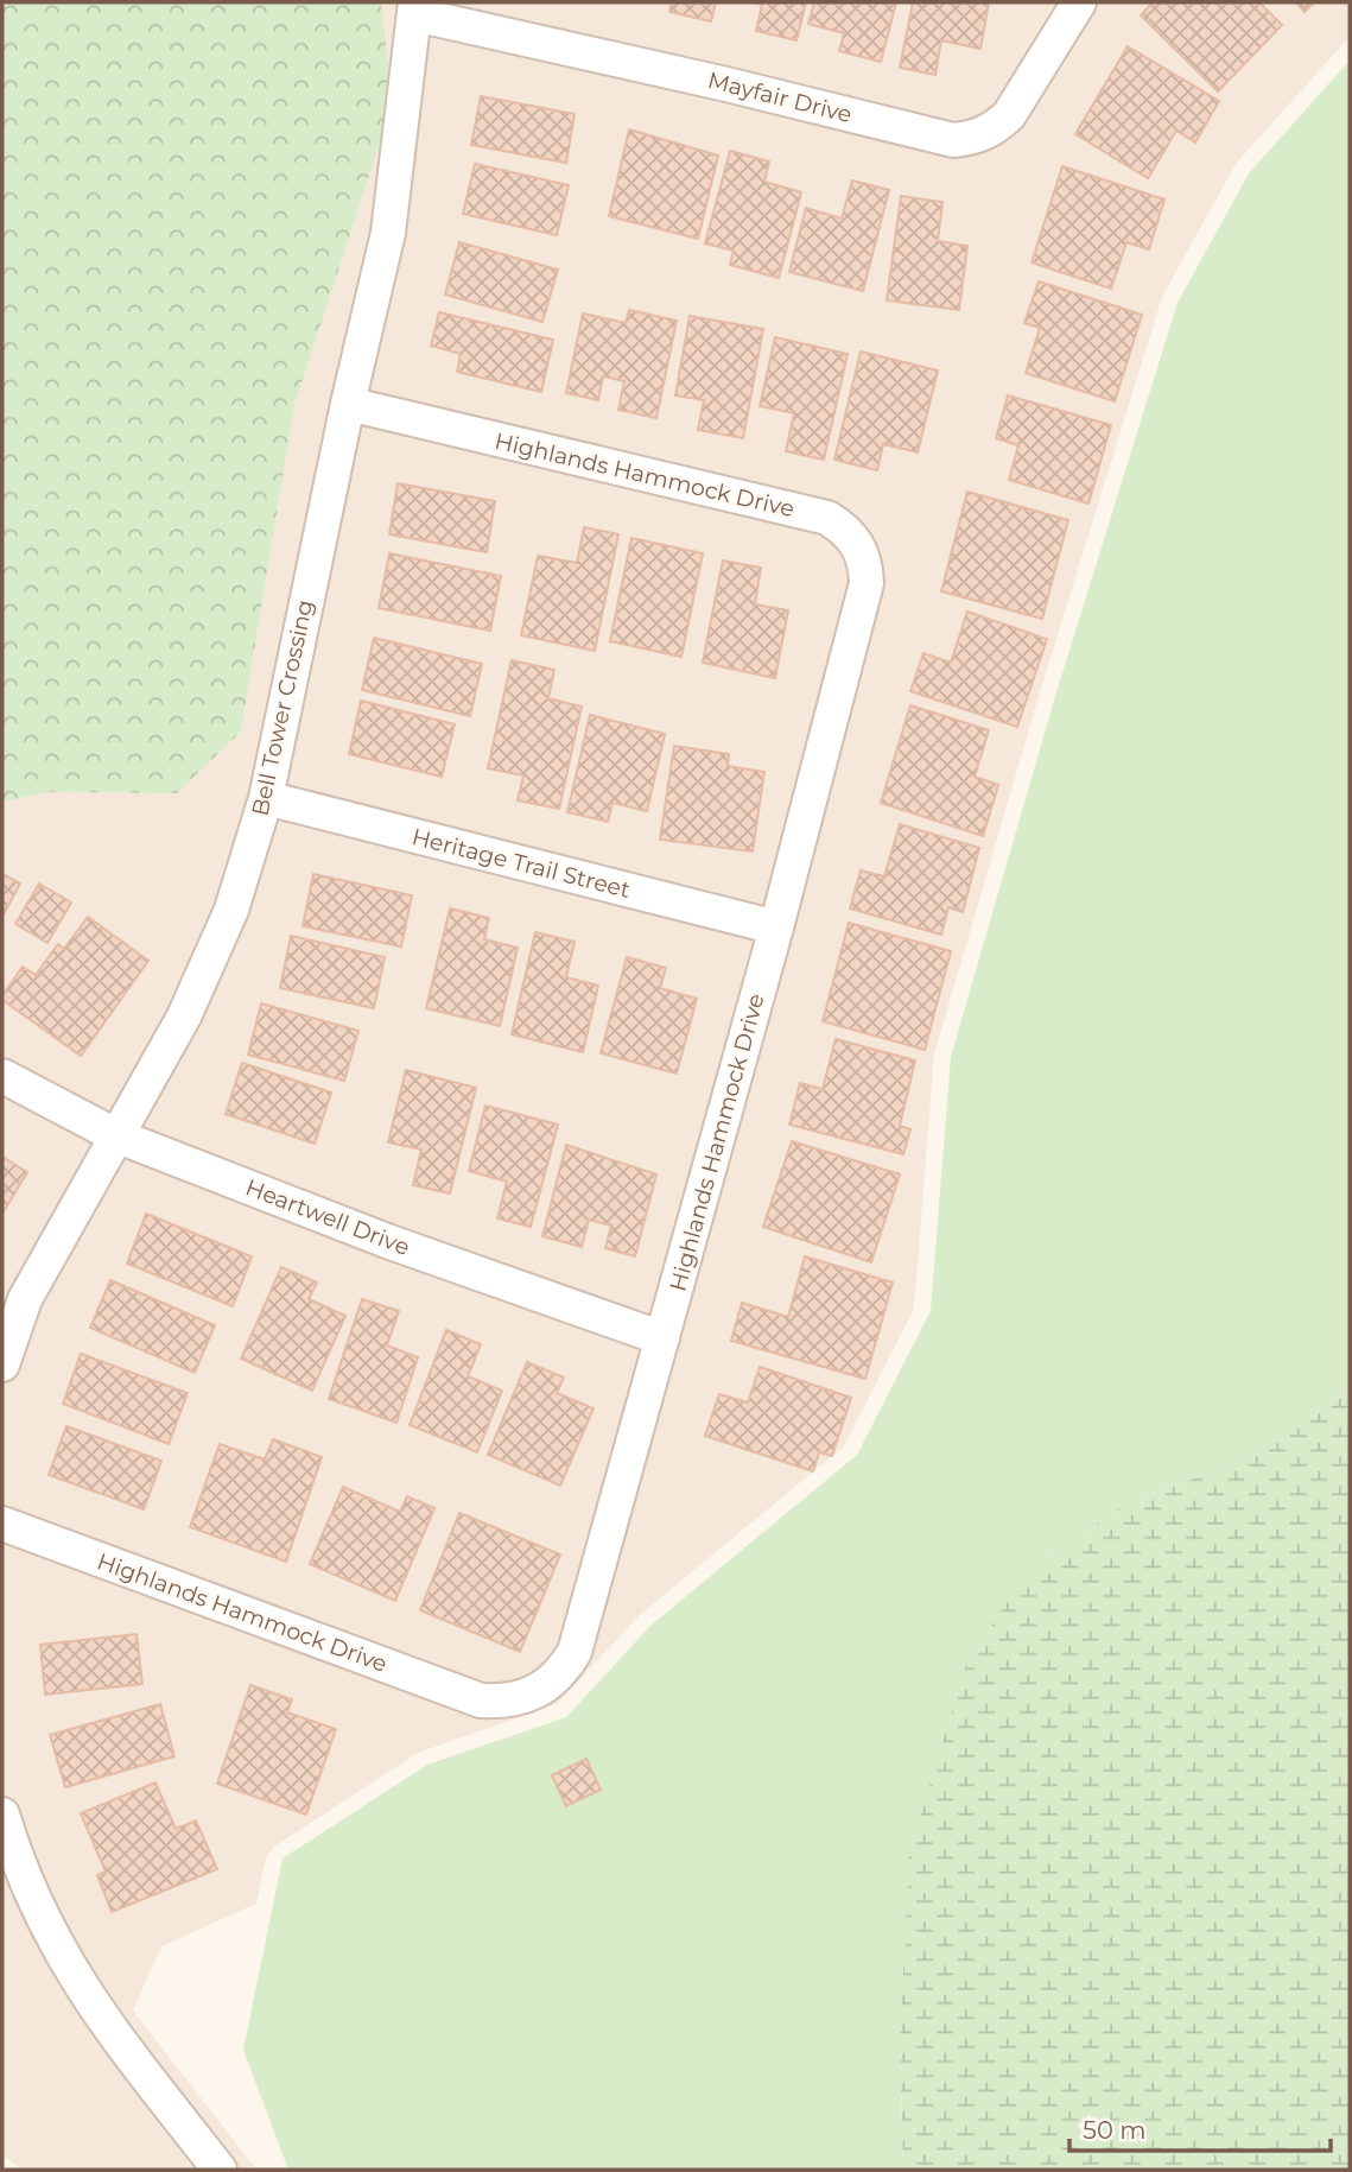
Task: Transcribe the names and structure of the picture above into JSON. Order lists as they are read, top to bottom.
{
  "streets": {
    "street": [
      "Mayfair Drive",
      "Highlands Hammock Drive",
      "Bell Tower Crossing",
      "Heritage Trail Street",
      "Heartwell Drive"
    ]
  },
  "crossings": [
    ["Mayfair Drive", "Bell Tower Crossing"],
    ["Highlands Hammock Drive", "Bell Tower Crossing"],
    ["Highlands Hammock Drive", "Heritage Trail Street"],
    ["Highlands Hammock Drive", "Heartwell Drive"],
    ["Bell Tower Crossing", "Heritage Trail Street"],
    ["Bell Tower Crossing", "Heartwell Drive"]
  ],
  "scale_bar": "50 m"
}
